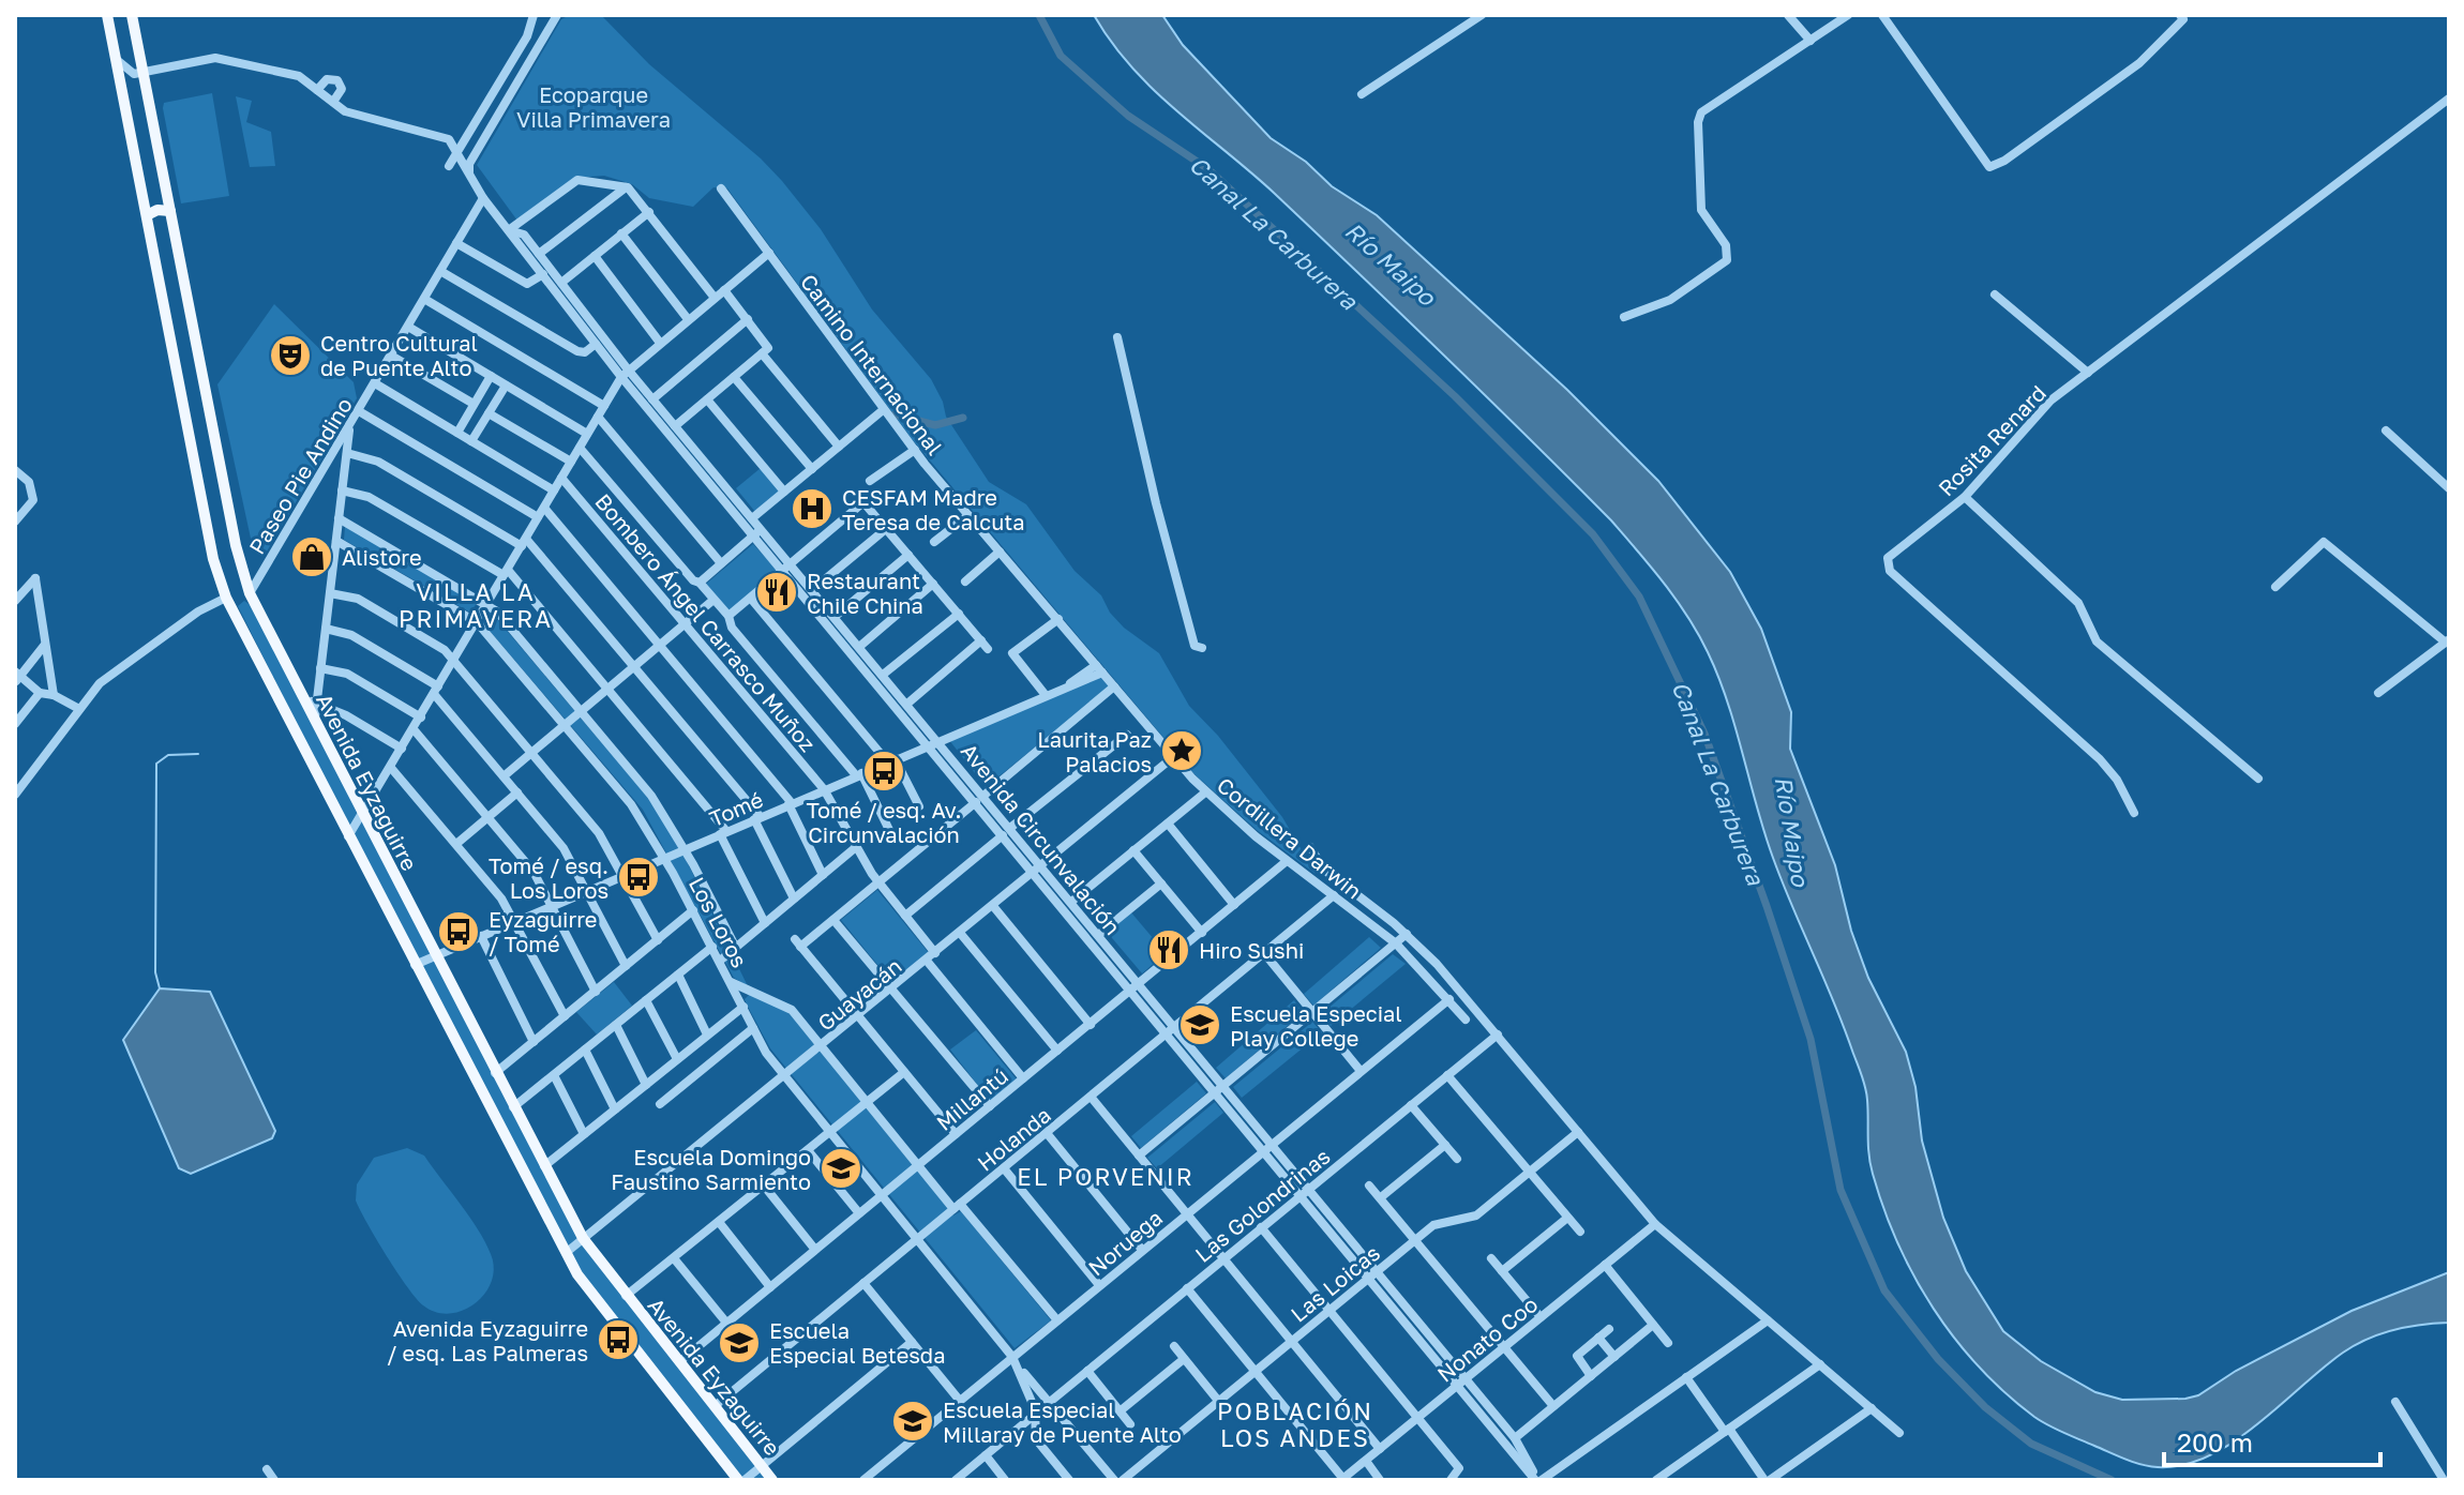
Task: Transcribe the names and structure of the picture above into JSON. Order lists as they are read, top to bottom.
{
  "streets": {
    "main road": ["Avenida Eyzaguirre"],
    "street": [
      "Camino Internacional",
      "Rosita Renard",
      "Paseo Pie Andino",
      "Bombero Ángel Carrasco Muñoz",
      "Tomé",
      "Cordillera Darwin",
      "Avenida Circunvalación",
      "Los Loros",
      "Guayacán",
      "Millantú",
      "Holanda",
      "Las Golondrinas",
      "Noruega",
      "Las Loicas",
      "Nonato Coo"
    ]
  },
  "crossings": [
    ["Camino Internacional", "Tomé"],
    ["Camino Internacional", "Cordillera Darwin"],
    ["Paseo Pie Andino", "Avenida Eyzaguirre"],
    ["Paseo Pie Andino", "Avenida Circunvalación"],
    ["Bombero Ángel Carrasco Muñoz", "Tomé"],
    ["Bombero Ángel Carrasco Muñoz", "Guayacán"],
    ["Avenida Eyzaguirre", "Tomé"],
    ["Avenida Eyzaguirre", "Guayacán"],
    ["Avenida Eyzaguirre", "Millantú"],
    ["Avenida Eyzaguirre", "Holanda"],
    ["Tomé", "Cordillera Darwin"],
    ["Tomé", "Avenida Circunvalación"],
    ["Tomé", "Los Loros"],
    ["Cordillera Darwin", "Guayacán"],
    ["Cordillera Darwin", "Millantú"],
    ["Cordillera Darwin", "Holanda"],
    ["Cordillera Darwin", "Noruega"],
    ["Avenida Circunvalación", "Guayacán"],
    ["Avenida Circunvalación", "Millantú"],
    ["Avenida Circunvalación", "Holanda"],
    ["Avenida Circunvalación", "Las Golondrinas"],
    ["Avenida Circunvalación", "Noruega"],
    ["Avenida Circunvalación", "Las Loicas"],
    ["Avenida Circunvalación", "Nonato Coo"],
    ["Los Loros", "Guayacán"],
    ["Los Loros", "Millantú"],
    ["Los Loros", "Holanda"],
    ["Los Loros", "Las Golondrinas"],
    ["Los Loros", "Noruega"]
  ],
  "districts": ["VILLA LA PRIMAVERA", "EL PORVENIR", "POBLACIÓN LOS ANDES"],
  "water": ["Canal La Carburera", "Río Maipo"],
  "parks": ["Ecoparque Villa Primavera"],
  "places": {
    "theatre": ["Centro Cultural de Puente Alto"],
    "hospital": ["CESFAM Madre Teresa de Calcuta"],
    "shop": ["Alistore"],
    "restaurant": ["Restaurant Chile China", "Hiro Sushi"],
    "place": ["Laurita Paz Palacios"],
    "bus stop": [
      "Tomé / esq. Av. Circunvalación",
      "Tomé / esq. Los Loros",
      "Eyzaguirre / Tomé",
      "Avenida Eyzaguirre / esq. Las Palmeras"
    ],
    "school or university": [
      "Escuela Especial Play College",
      "Escuela Domingo Faustino Sarmiento",
      "Escuela Especial Betesda",
      "Escuela Especial Millaray de Puente Alto"
    ]
  },
  "scale_bar": "200 m"
}
